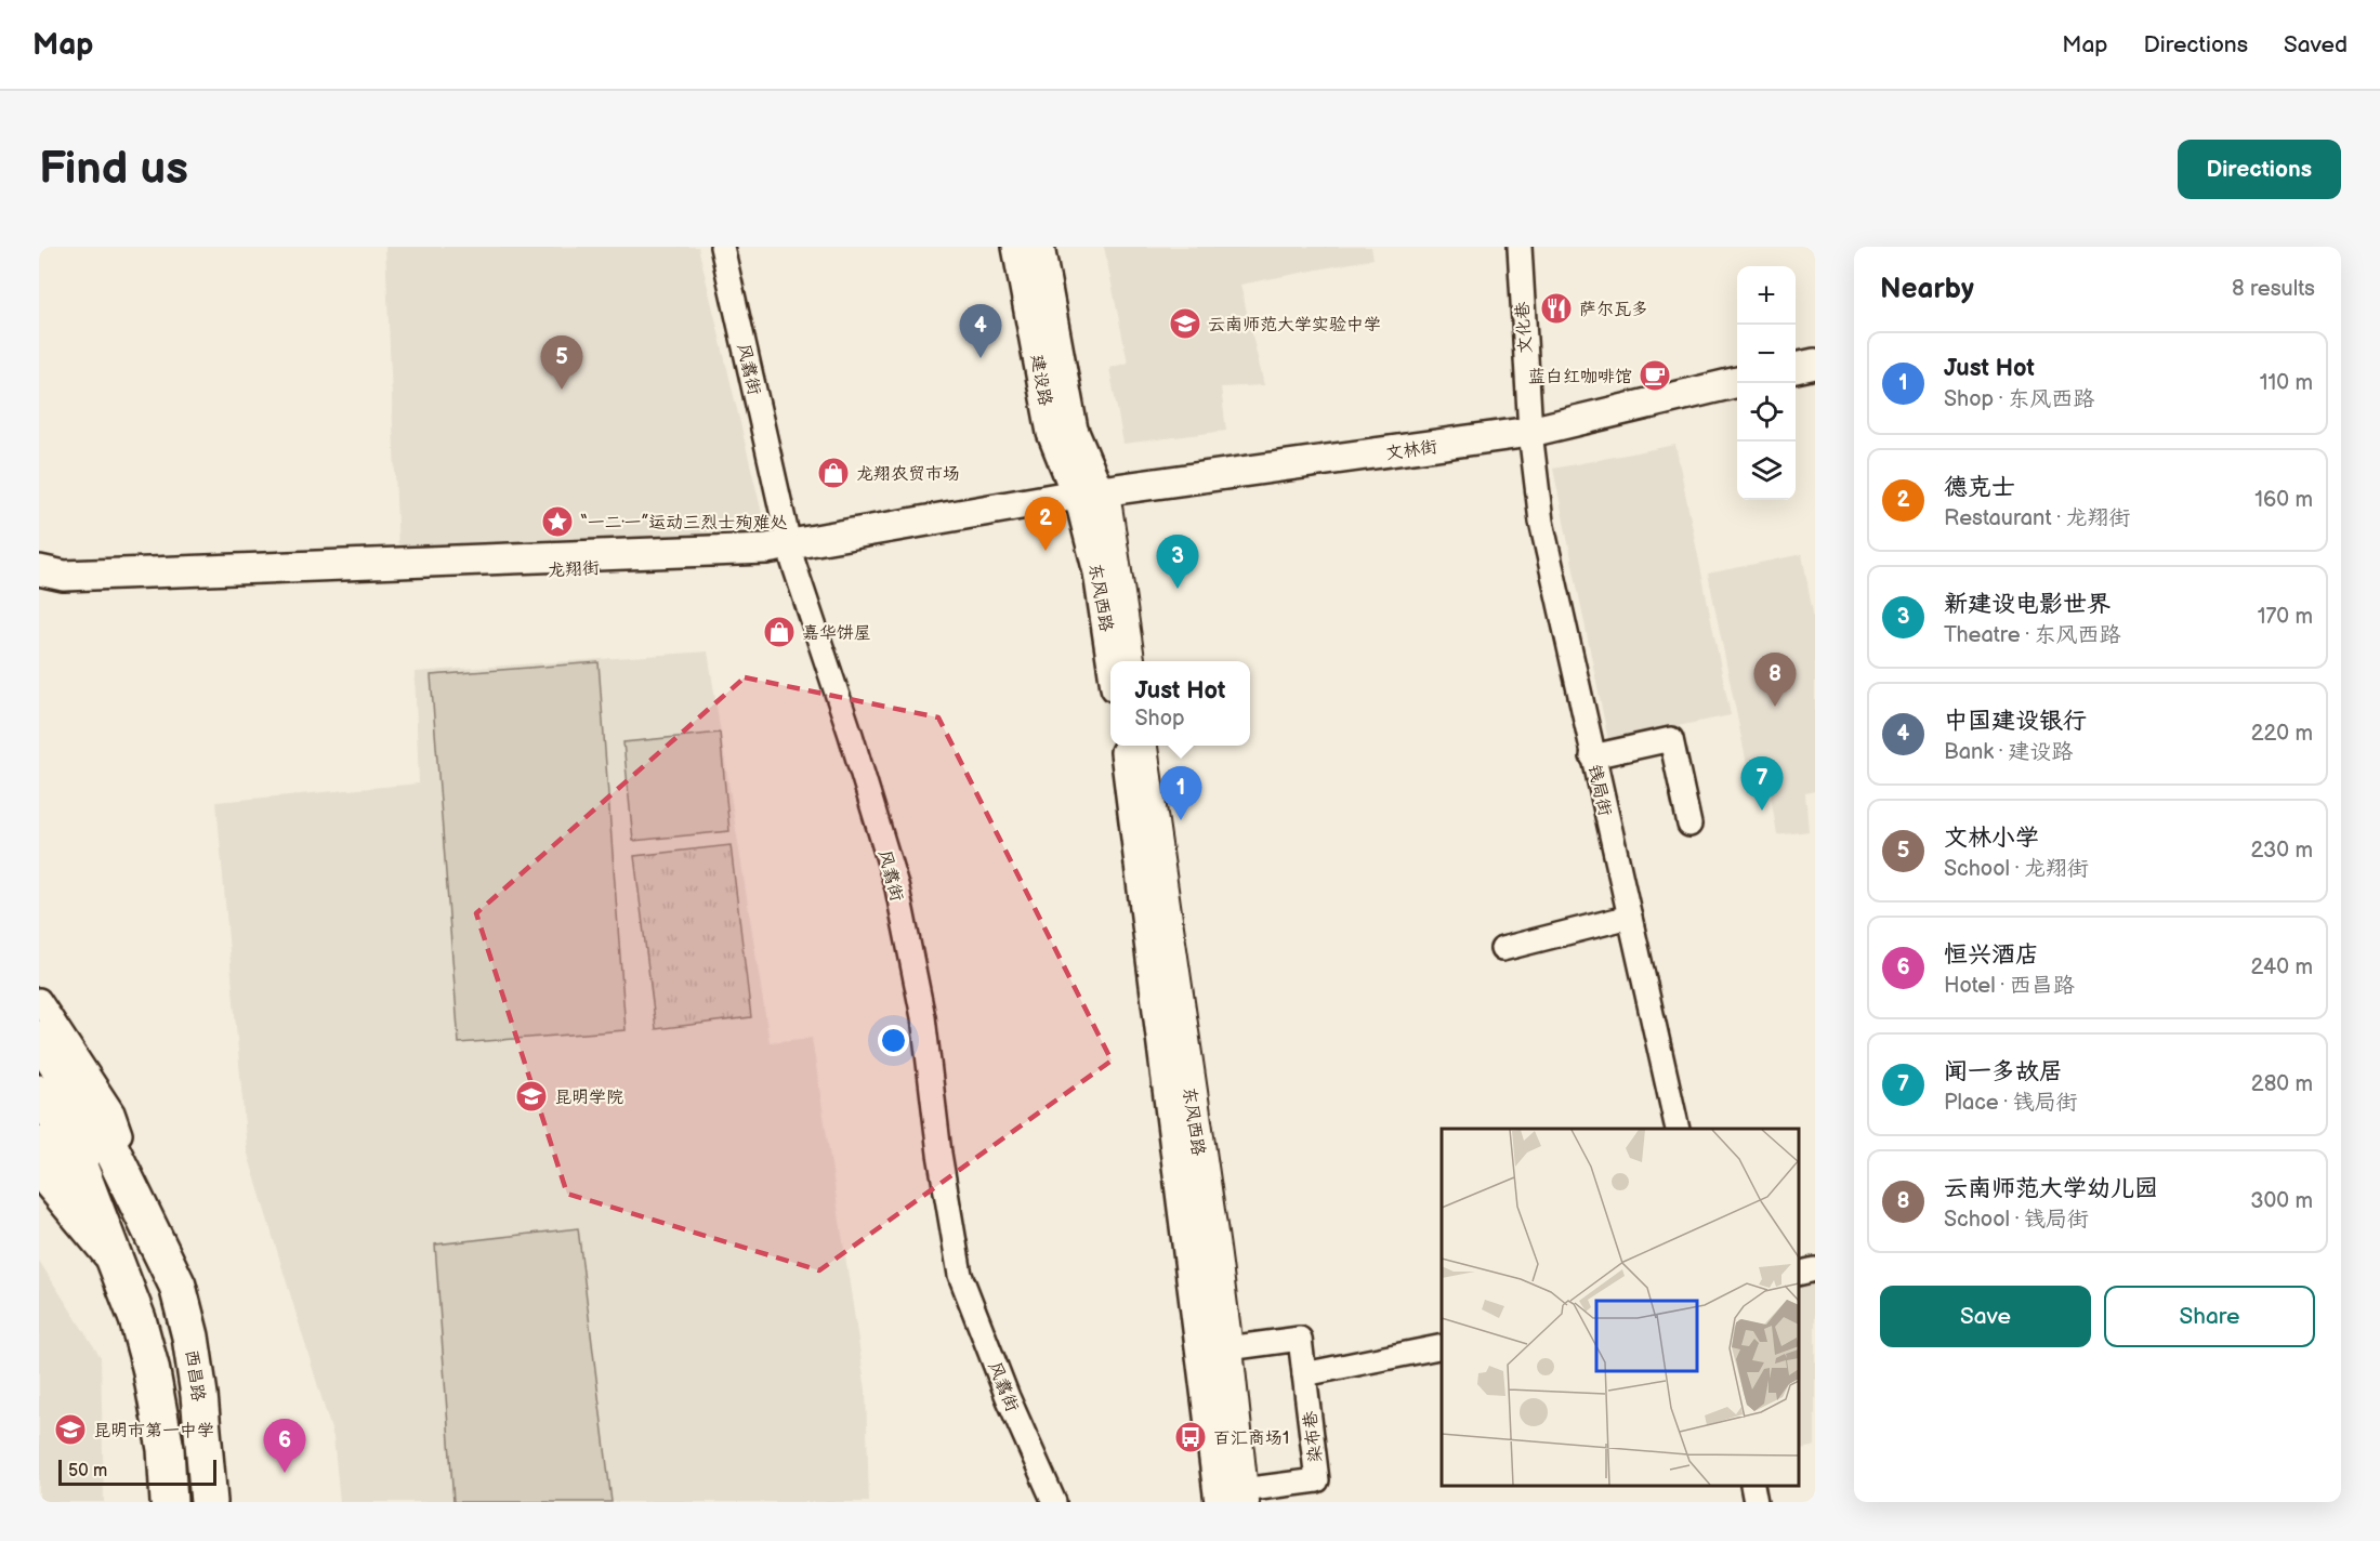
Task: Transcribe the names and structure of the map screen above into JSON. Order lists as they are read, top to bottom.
{
  "streets": {
    "main road": ["东风西路", "西昌路"],
    "street": [
      "文化巷",
      "风翥街",
      "建设路",
      "文林街",
      "龙翔街",
      "钱局街",
      "染布巷"
    ]
  },
  "crossings": [
    ["文化巷", "文林街"],
    ["文化巷", "钱局街"],
    ["风翥街", "龙翔街"],
    ["建设路", "文林街"],
    ["建设路", "龙翔街"],
    ["建设路", "东风西路"],
    ["文林街", "龙翔街"],
    ["文林街", "东风西路"],
    ["文林街", "钱局街"],
    ["龙翔街", "东风西路"],
    ["东风西路", "染布巷"]
  ],
  "places": {
    "restaurant": ["萨尔瓦多"],
    "school or university": ["云南师范大学实验中学", "昆明学院", "昆明市第一中学"],
    "cafe": ["蓝白红咖啡馆"],
    "shop": ["龙翔农贸市场", "嘉华饼屋"],
    "place": ["“一二·一”运动三烈士殉难处"],
    "bus stop": ["百汇商场1"]
  },
  "scale_bar": "50 m",
  "page": {
    "header": "Map",
    "nav": ["Map", "Directions", "Saved"],
    "buttons": [
      "Directions",
      ["Save", "Share"]
    ],
    "title": "Find us",
    "heading": ["Nearby", "8 results"],
    "map_buttons": ["+", "−"],
    "pins": [
      "4",
      "5",
      "2",
      "3",
      "8",
      "7",
      "1",
      "6"
    ],
    "list": [
      {
        "mark": "1",
        "name": "Just Hot",
        "note": "Shop · 东风西路",
        "value": "110 m"
      },
      {
        "mark": "2",
        "name": "德克士",
        "note": "Restaurant · 龙翔街",
        "value": "160 m"
      },
      {
        "mark": "3",
        "name": "新建设电影世界",
        "note": "Theatre · 东风西路",
        "value": "170 m"
      },
      {
        "mark": "4",
        "name": "中国建设银行",
        "note": "Bank · 建设路",
        "value": "220 m"
      },
      {
        "mark": "5",
        "name": "文林小学",
        "note": "School · 龙翔街",
        "value": "230 m"
      },
      {
        "mark": "6",
        "name": "恒兴酒店",
        "note": "Hotel · 西昌路",
        "value": "240 m"
      },
      {
        "mark": "7",
        "name": "闻一多故居",
        "note": "Place · 钱局街",
        "value": "280 m"
      },
      {
        "mark": "8",
        "name": "云南师范大学幼儿园",
        "note": "School · 钱局街",
        "value": "300 m"
      }
    ],
    "popup": ["Just Hot", "Shop"],
    "scale": "50 m"
  }
}
